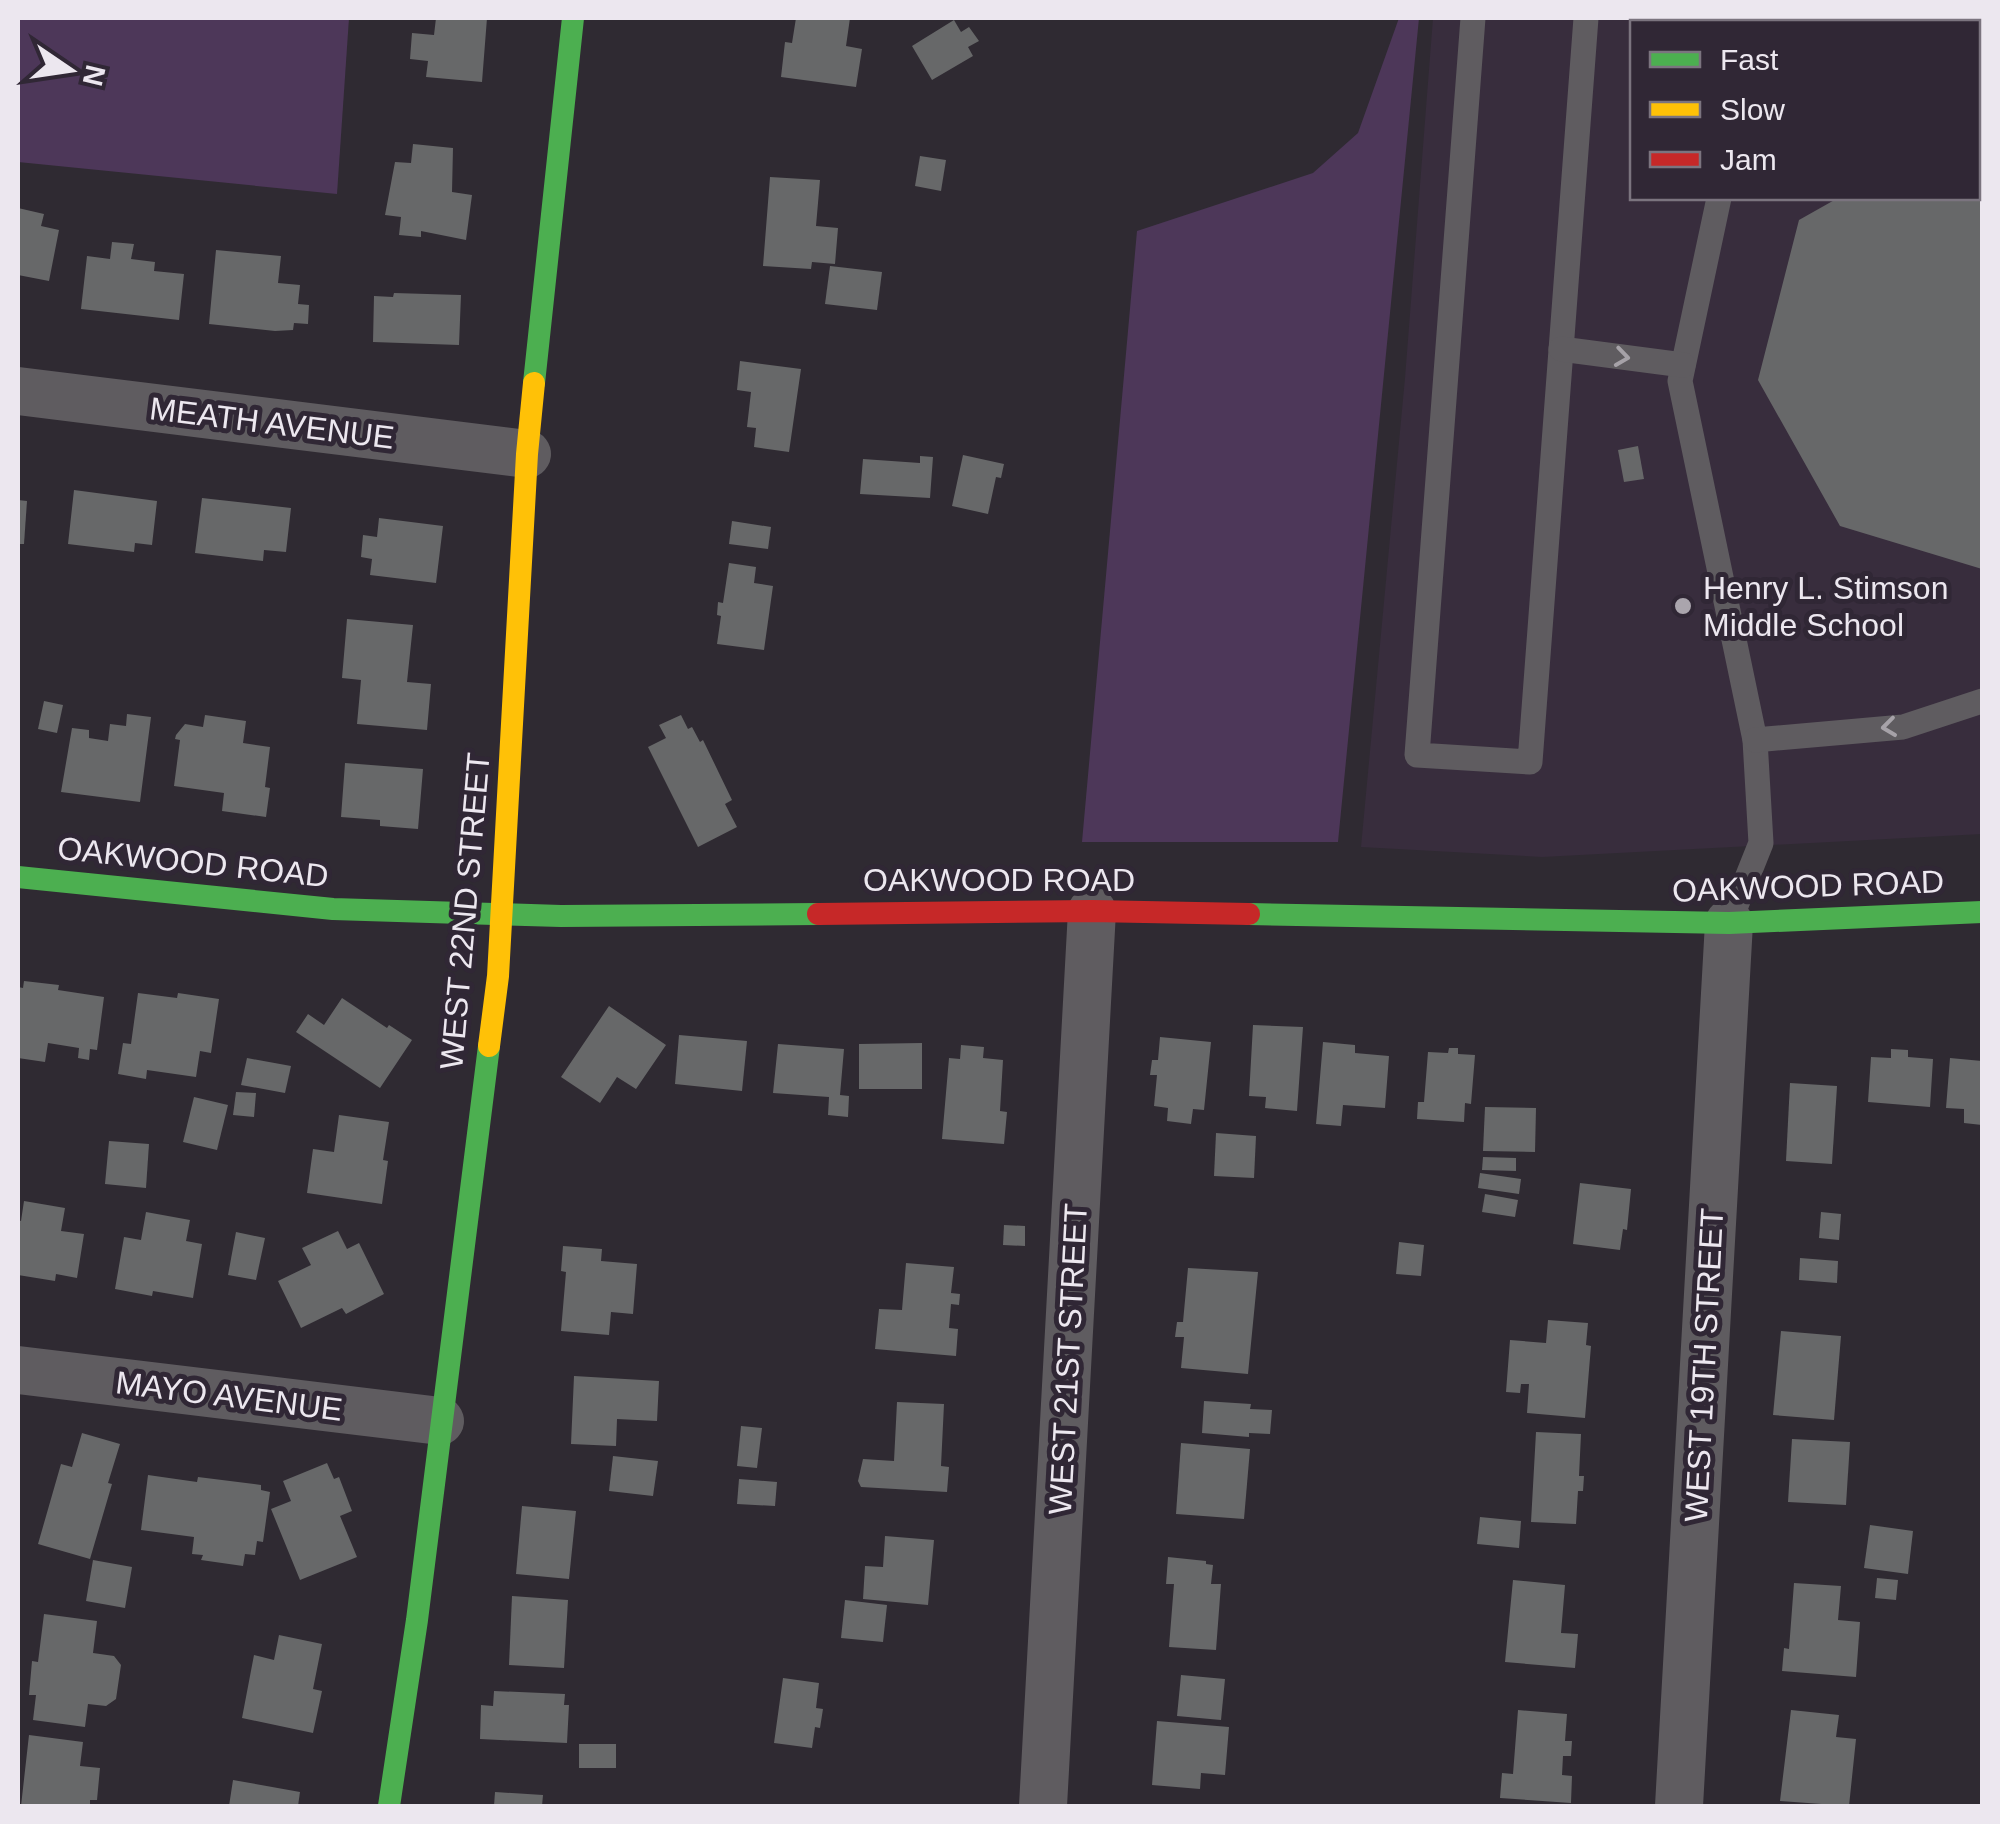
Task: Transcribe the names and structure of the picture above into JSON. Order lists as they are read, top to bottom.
{
  "streets": {
    "main road": ["OAKWOOD ROAD", "WEST 22ND STREET"],
    "street": [
      "MEATH AVENUE",
      "WEST 21ST STREET",
      "WEST 19TH STREET",
      "MAYO AVENUE"
    ]
  },
  "crossings": [
    ["MEATH AVENUE", "WEST 22ND STREET"],
    ["OAKWOOD ROAD", "WEST 22ND STREET"],
    ["OAKWOOD ROAD", "WEST 21ST STREET"],
    ["OAKWOOD ROAD", "WEST 19TH STREET"],
    ["WEST 22ND STREET", "MAYO AVENUE"]
  ],
  "places": ["Henry L. Stimson Middle School"],
  "legend": ["Fast", "Slow", "Jam"],
  "north": "right"
}
